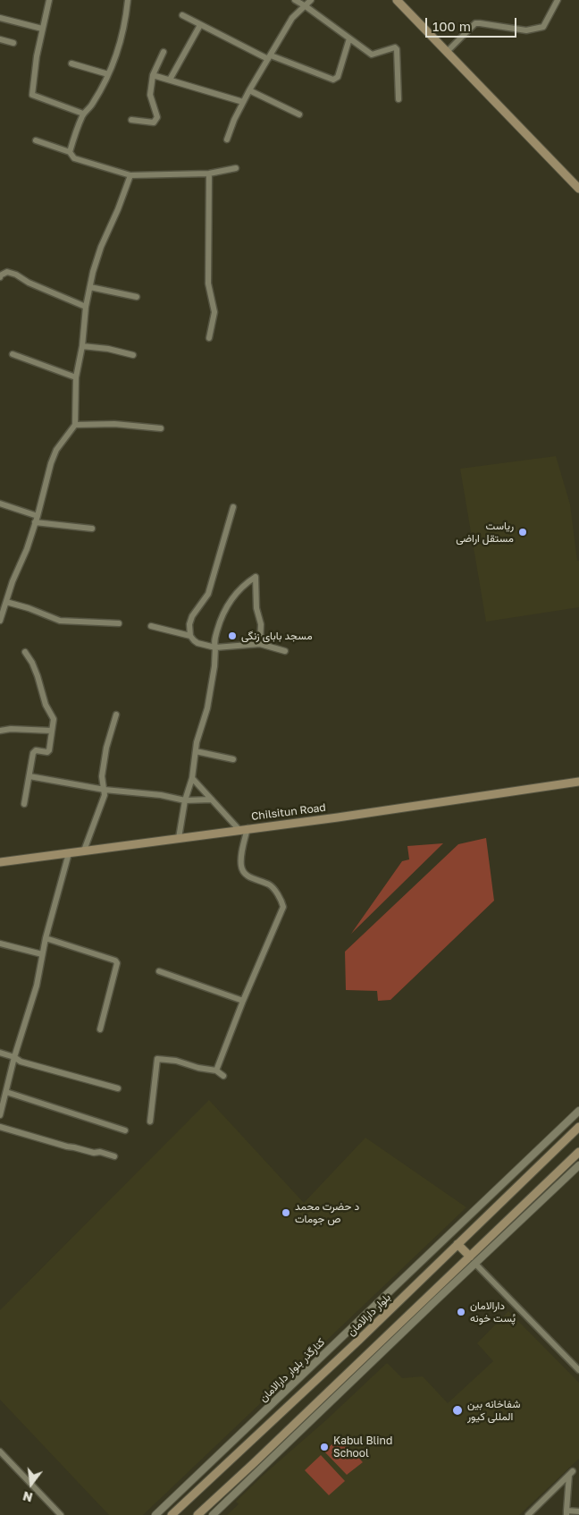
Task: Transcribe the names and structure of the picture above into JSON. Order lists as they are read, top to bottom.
{
  "streets": {
    "main road": ["Chilsitun Road", "بلوار دارالامان"],
    "street": ["کنارگذر بلوار دارالامان"]
  },
  "places": [
    "ریاست مستقل اراضی",
    "مسجد بابای زنگی",
    "د حضرت محمد ص جومات",
    "دارالامان پُست خونه",
    "شفاخانه بین المللی کیور",
    "Kabul Blind School"
  ],
  "scale_bar": "100 m",
  "north": "bottom"
}
